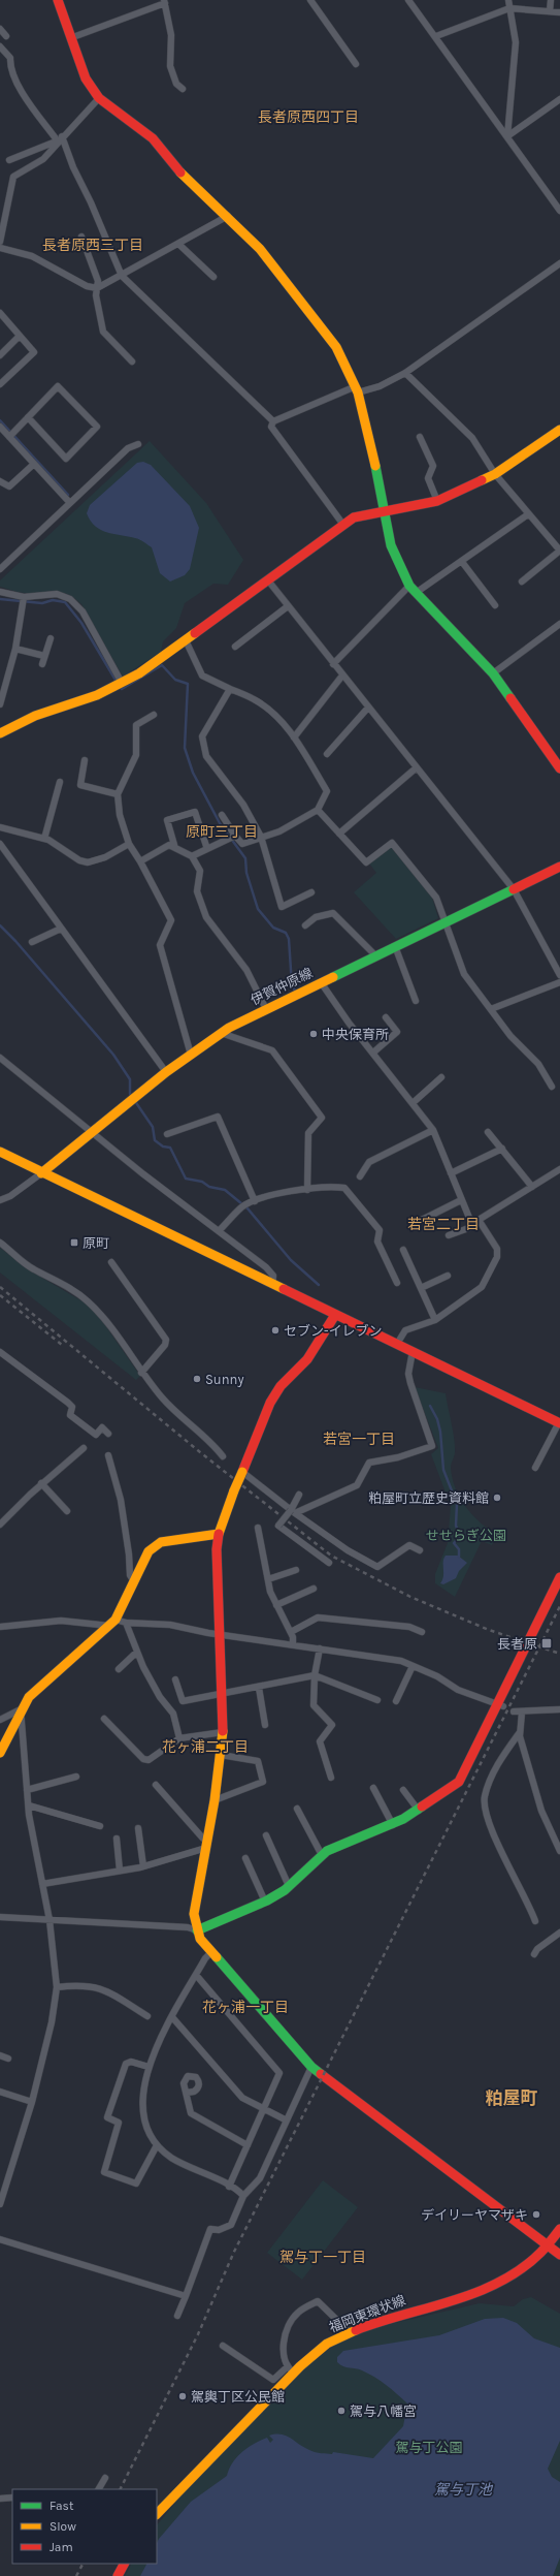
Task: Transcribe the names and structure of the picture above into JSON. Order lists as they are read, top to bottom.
{
  "streets": {
    "street": ["伊賀仲原線", "福岡東環状線"]
  },
  "districts": [
    "長者原西四丁目",
    "長者原西三丁目",
    "原町三丁目",
    "若宮二丁目",
    "若宮一丁目",
    "花ヶ浦二丁目",
    "花ヶ浦一丁目",
    "粕屋町",
    "駕与丁一丁目"
  ],
  "water": ["駕与丁池"],
  "parks": ["せせらぎ公園", "駕与丁公園"],
  "places": {
    "other": [
      "中央保育所",
      "セブン-イレブン",
      "Sunny",
      "粕屋町立歴史資料館",
      "デイリーヤマザキ",
      "駕輿丁区公民館",
      "駕与八幡宮"
    ],
    "transit": ["原町", "長者原"]
  },
  "legend": ["Fast", "Slow", "Jam"]
}
